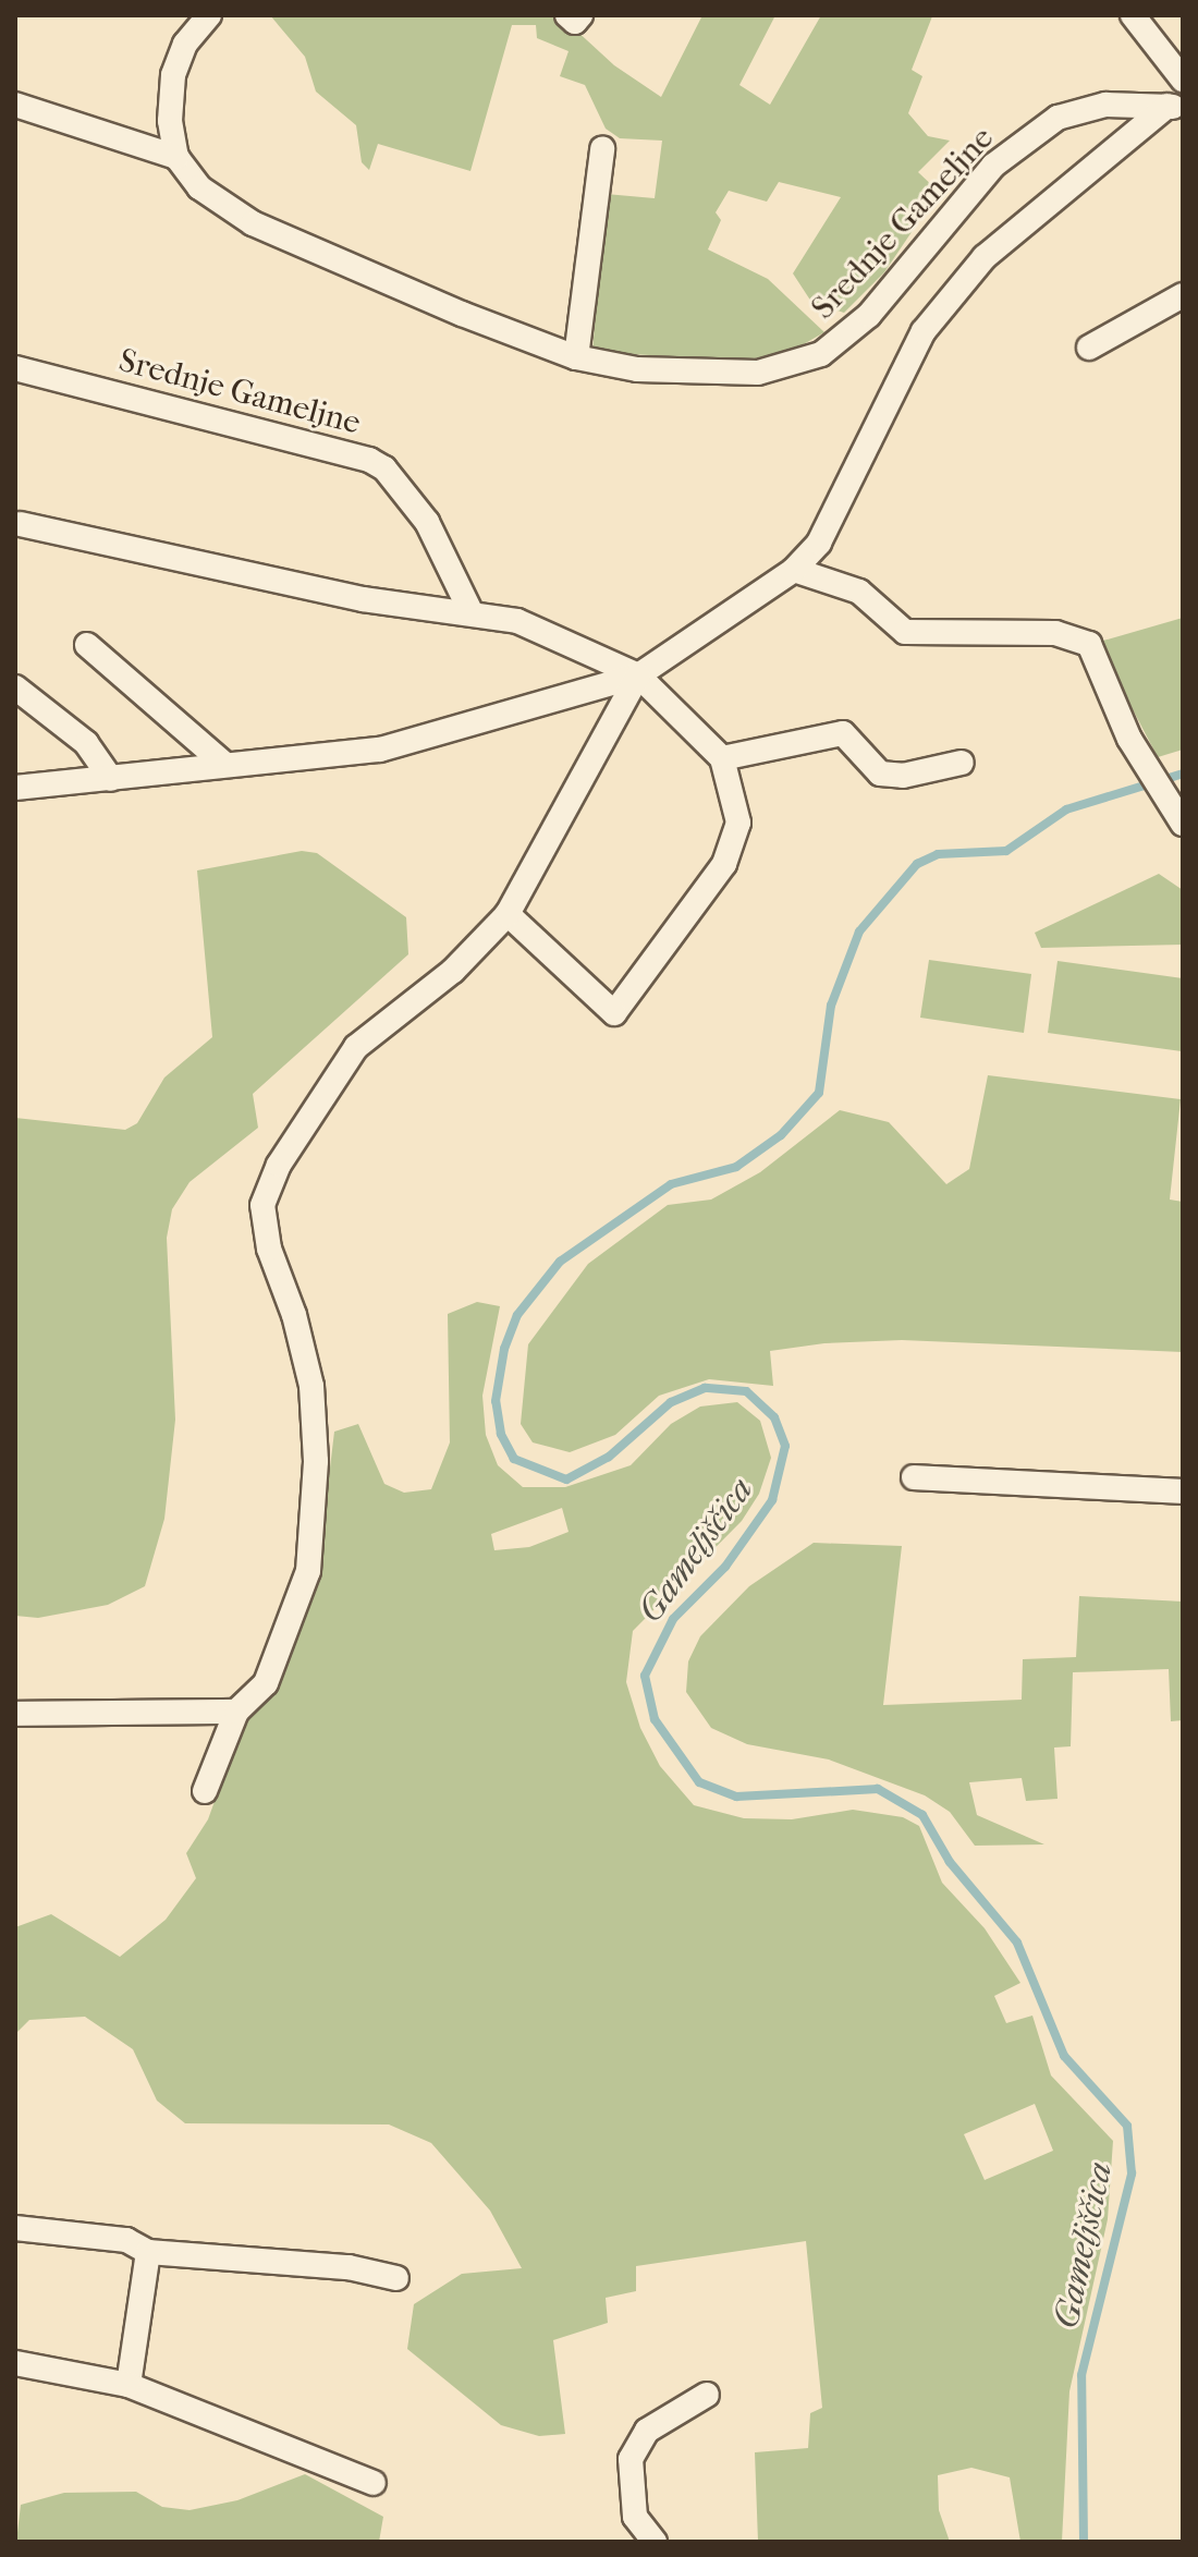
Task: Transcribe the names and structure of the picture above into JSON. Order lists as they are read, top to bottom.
{
  "streets": {
    "street": ["Srednje Gameljne"]
  },
  "water": ["Gameljščica"]
}
